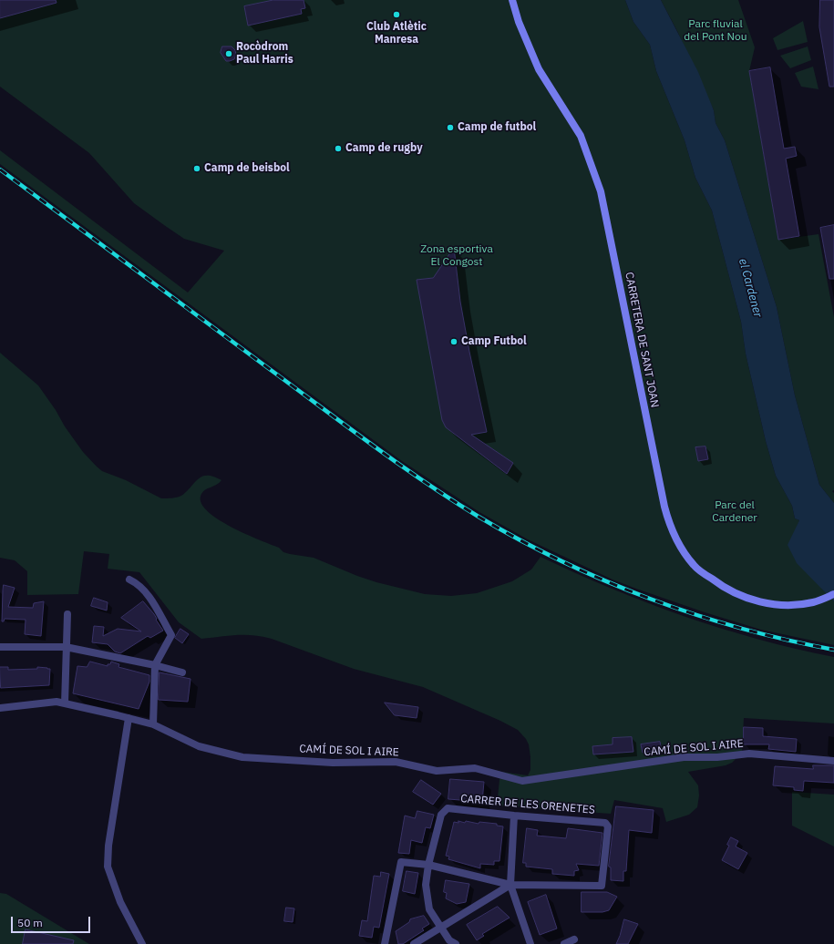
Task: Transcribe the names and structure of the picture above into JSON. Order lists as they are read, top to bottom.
{
  "streets": {
    "street": ["CARRETERA DE SANT JOAN", "CAMÍ DE SOL I AIRE", "CARRER DE LES ORENETES"]
  },
  "water": ["el Cardener"],
  "parks": ["Parc fluvial del Pont Nou", "Zona esportiva El Congost", "Parc del Cardener"],
  "places": [
    "Club Atlètic Manresa",
    "Rocòdrom Paul Harris",
    "Camp de futbol",
    "Camp de rugby",
    "Camp de beisbol",
    "Camp Futbol"
  ],
  "scale_bar": "50 m"
}
